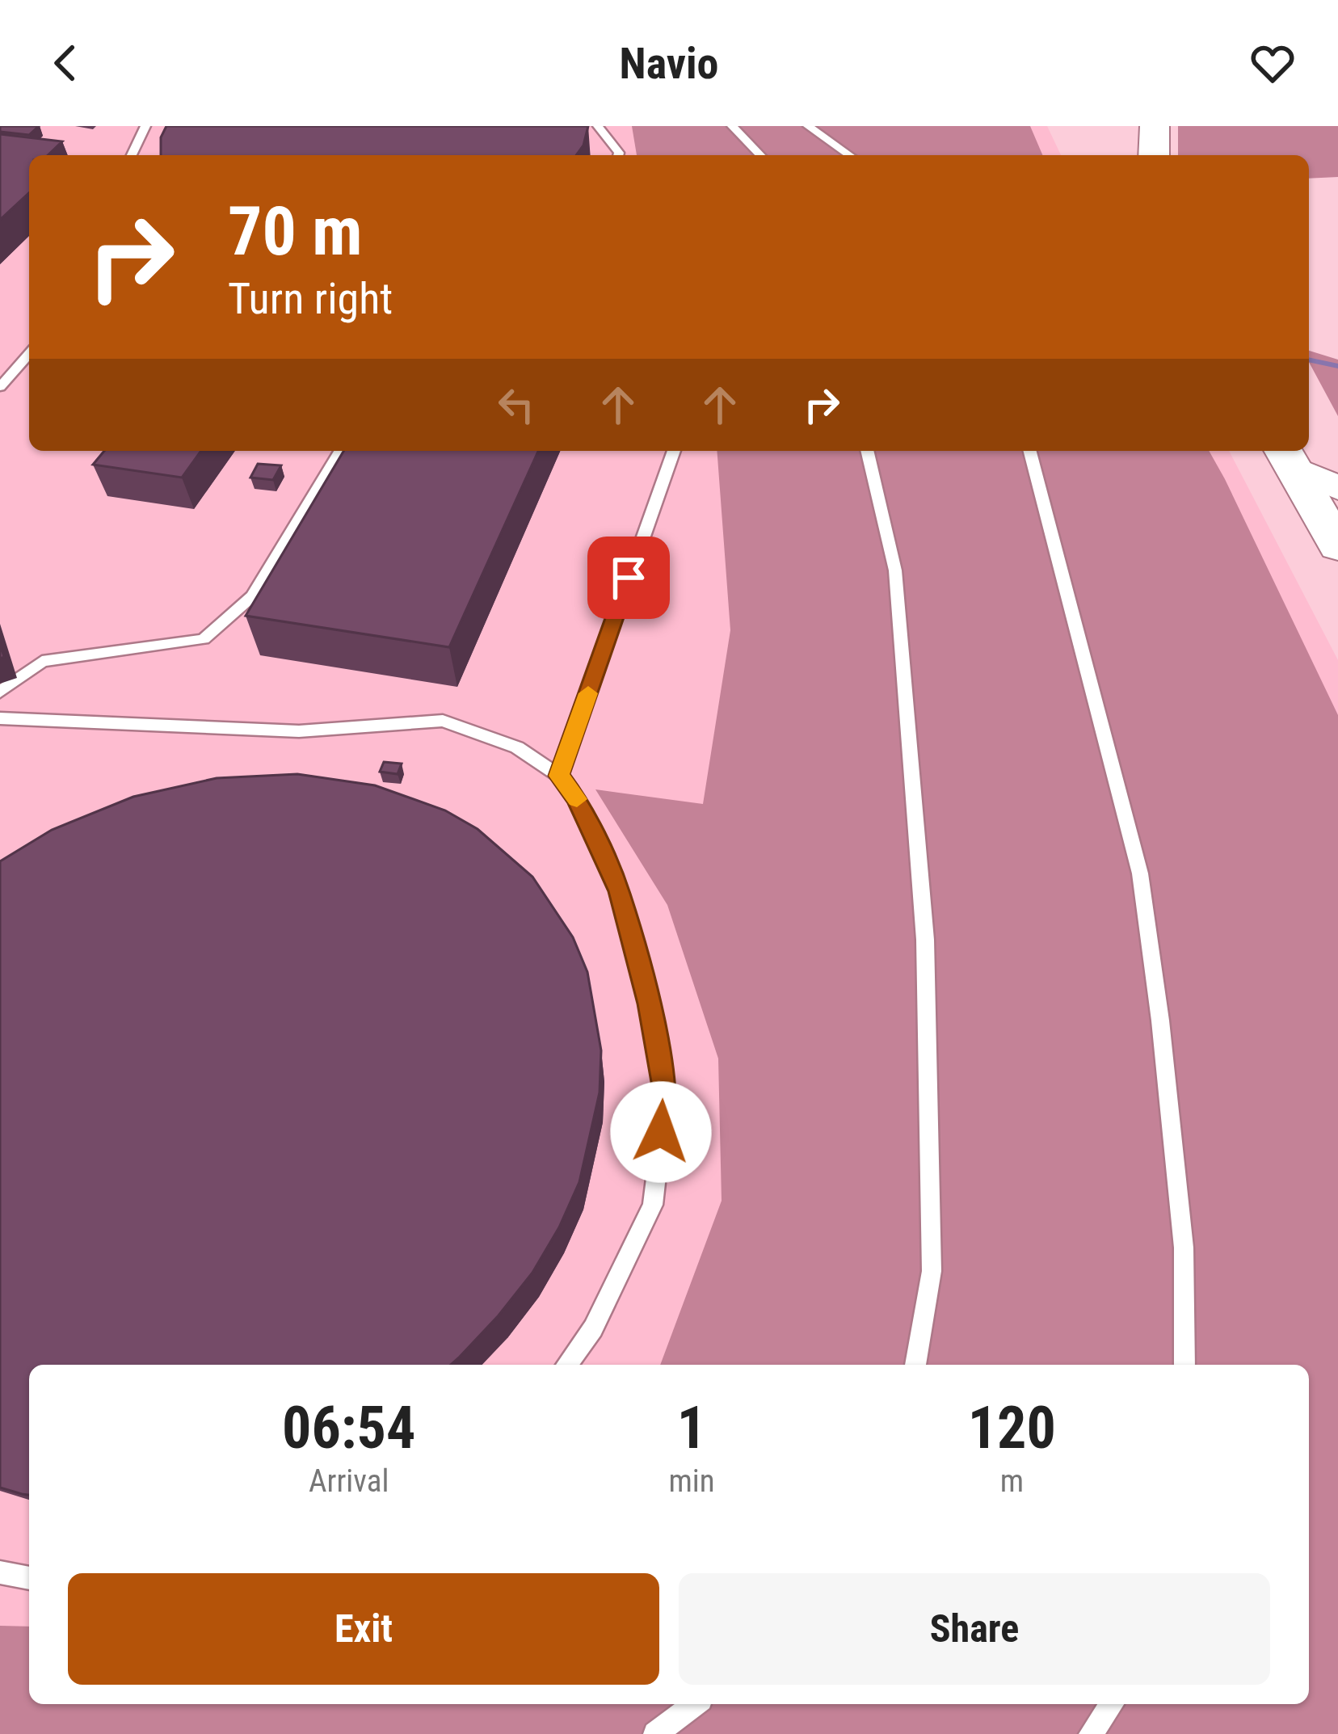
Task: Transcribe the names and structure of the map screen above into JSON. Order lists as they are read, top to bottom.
{
  "page": {
    "header": "Navio",
    "turn": ["70 m", "Turn right"],
    "eta": [
      "06:54",
      "Arrival",
      "1",
      "min",
      "120",
      "m"
    ],
    "buttons": ["Exit", "Share"]
  }
}
